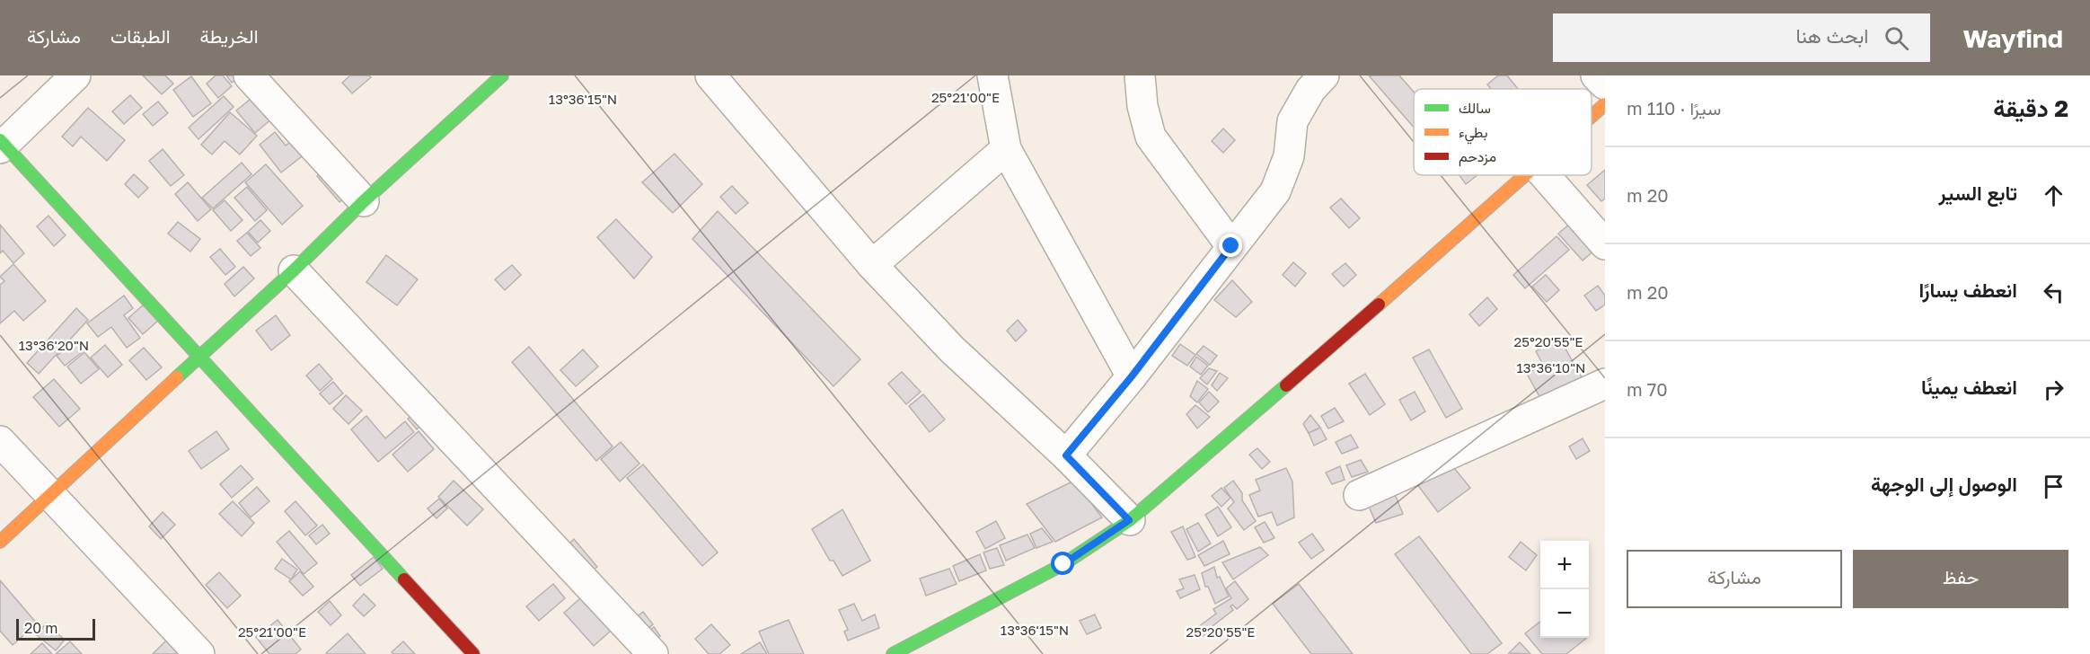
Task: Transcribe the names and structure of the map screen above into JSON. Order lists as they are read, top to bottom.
{
  "legend": ["سالك", "بطيء", "مزدحم"],
  "scale_bar": "20 m",
  "page": {
    "header": "Wayfind",
    "search": "ابحث هنا",
    "nav": ["الخريطة", "الطبقات", "مشاركة"],
    "heading": ["2 دقيقة", "سيرًا · 110 m"],
    "list": [
      ["تابع السير", "20 m"],
      ["انعطف يسارًا", "20 m"],
      ["انعطف يمينًا", "70 m"],
      "الوصول إلى الوجهة"
    ],
    "buttons": ["حفظ", "مشاركة"],
    "map_buttons": ["+", "−"],
    "scale": "20 m"
  },
  "coordinates": [
    "25°21'00\"E",
    "13°36'15\"N",
    "25°20'55\"E",
    "13°36'20\"N",
    "13°36'10\"N"
  ]
}
